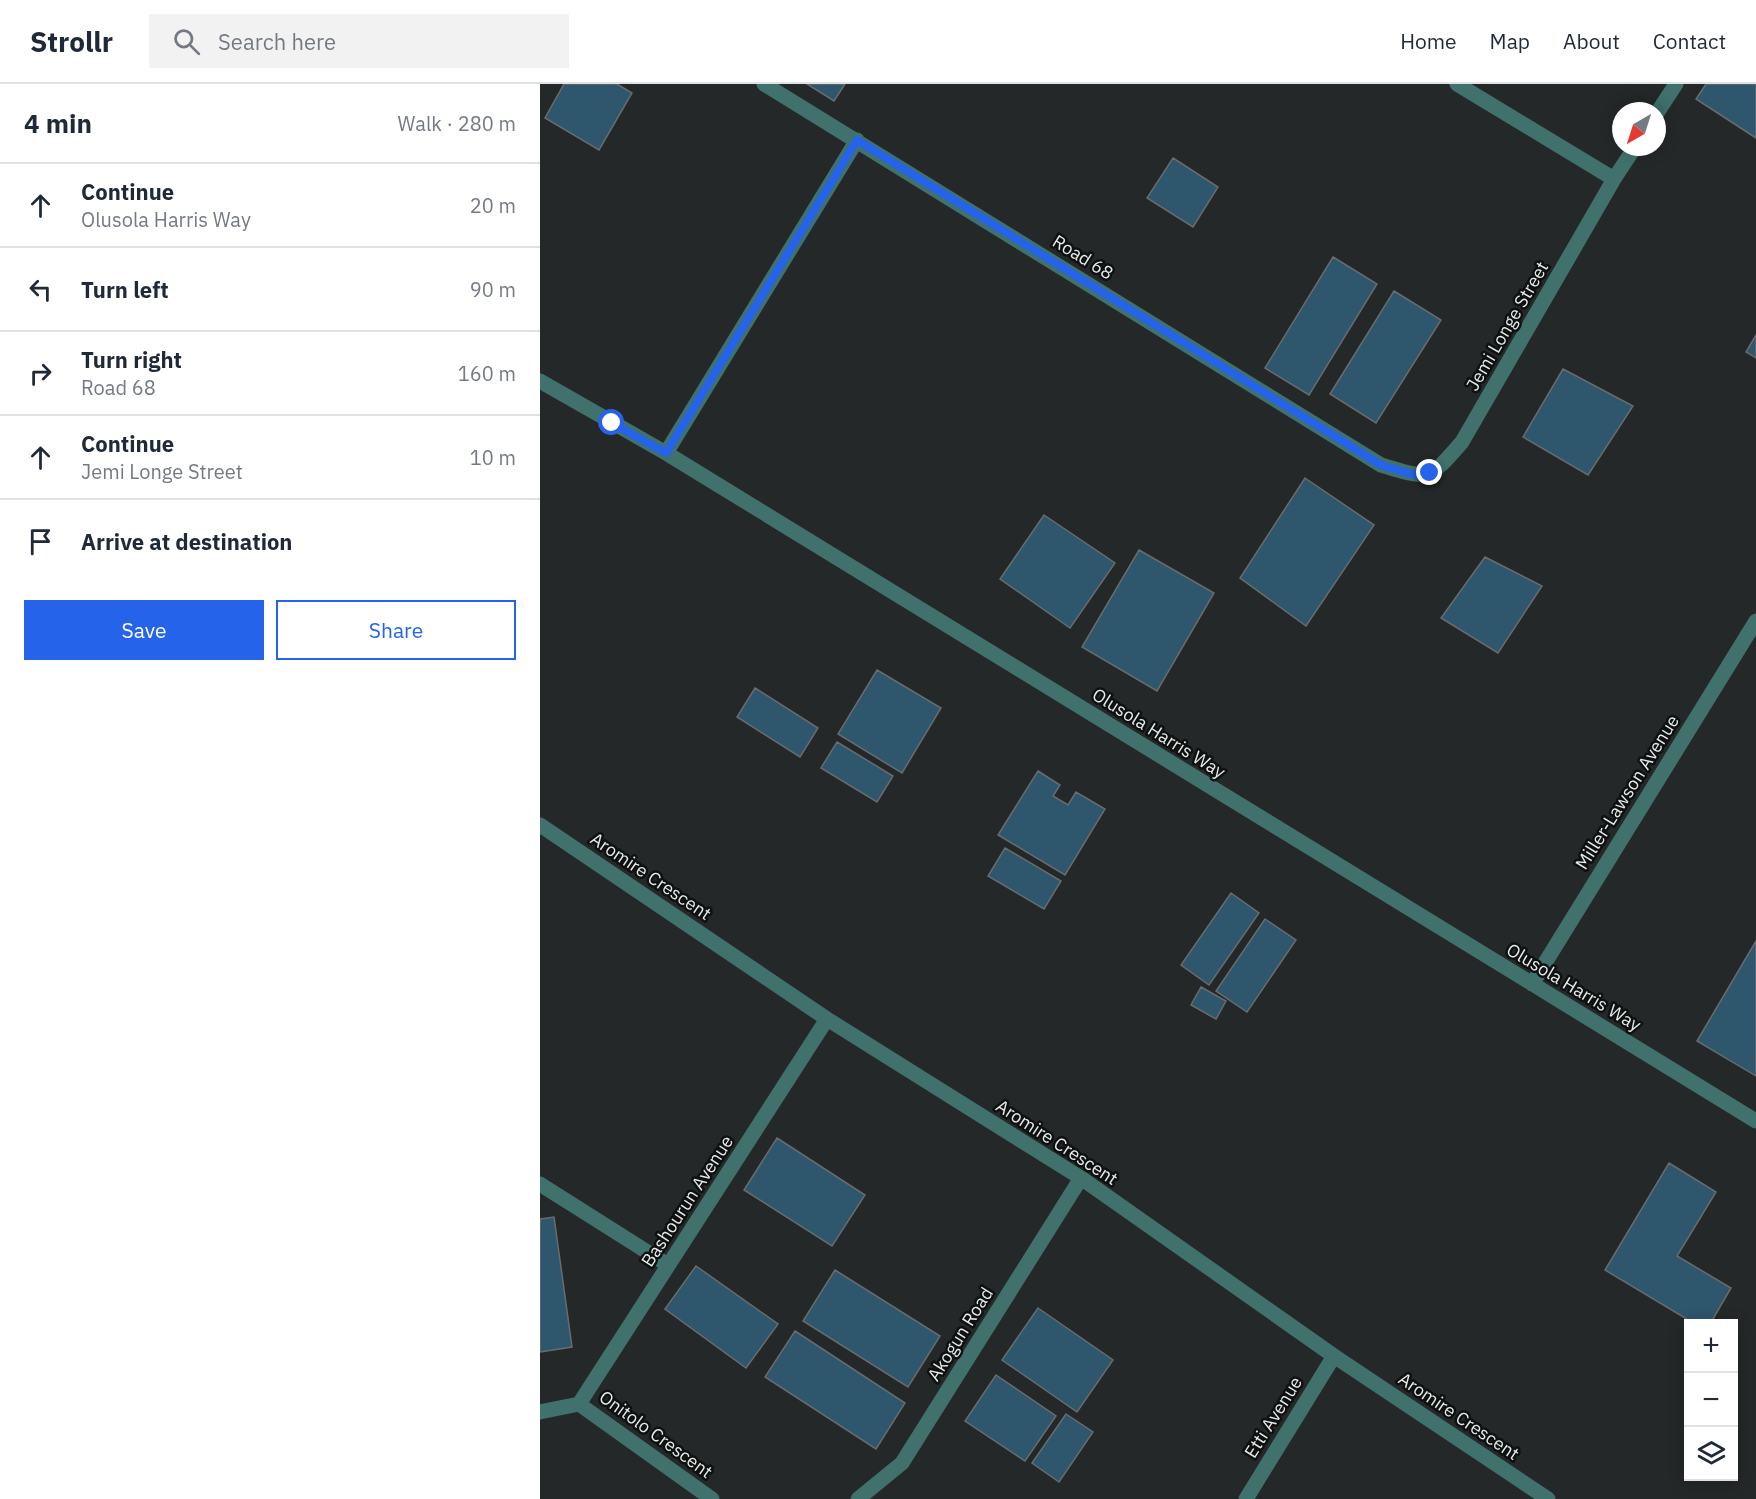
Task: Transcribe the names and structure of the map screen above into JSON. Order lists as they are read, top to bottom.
{
  "streets": {
    "street": [
      "Road 68",
      "Jemi Longe Street",
      "Olusola Harris Way",
      "Miller-Lawson Avenue",
      "Aromire Crescent",
      "Bashourun Avenue",
      "Akogun Road",
      "Etti Avenue",
      "Onitolo Crescent"
    ]
  },
  "crossings": [
    ["Road 68", "Jemi Longe Street"],
    ["Olusola Harris Way", "Miller-Lawson Avenue"],
    ["Aromire Crescent", "Bashourun Avenue"],
    ["Aromire Crescent", "Akogun Road"],
    ["Aromire Crescent", "Etti Avenue"],
    ["Bashourun Avenue", "Onitolo Crescent"]
  ],
  "north": "bottom left",
  "page": {
    "header": "Strollr",
    "search": "Search here",
    "nav": [
      "Home",
      "Map",
      "About",
      "Contact"
    ],
    "heading": ["4 min", "Walk · 280 m"],
    "list": [
      ["Continue", "Olusola Harris Way", "20 m"],
      ["Turn left", "90 m"],
      ["Turn right", "Road 68", "160 m"],
      ["Continue", "Jemi Longe Street", "10 m"],
      "Arrive at destination"
    ],
    "buttons": ["Save", "Share"],
    "map_buttons": ["+", "−"]
  }
}
